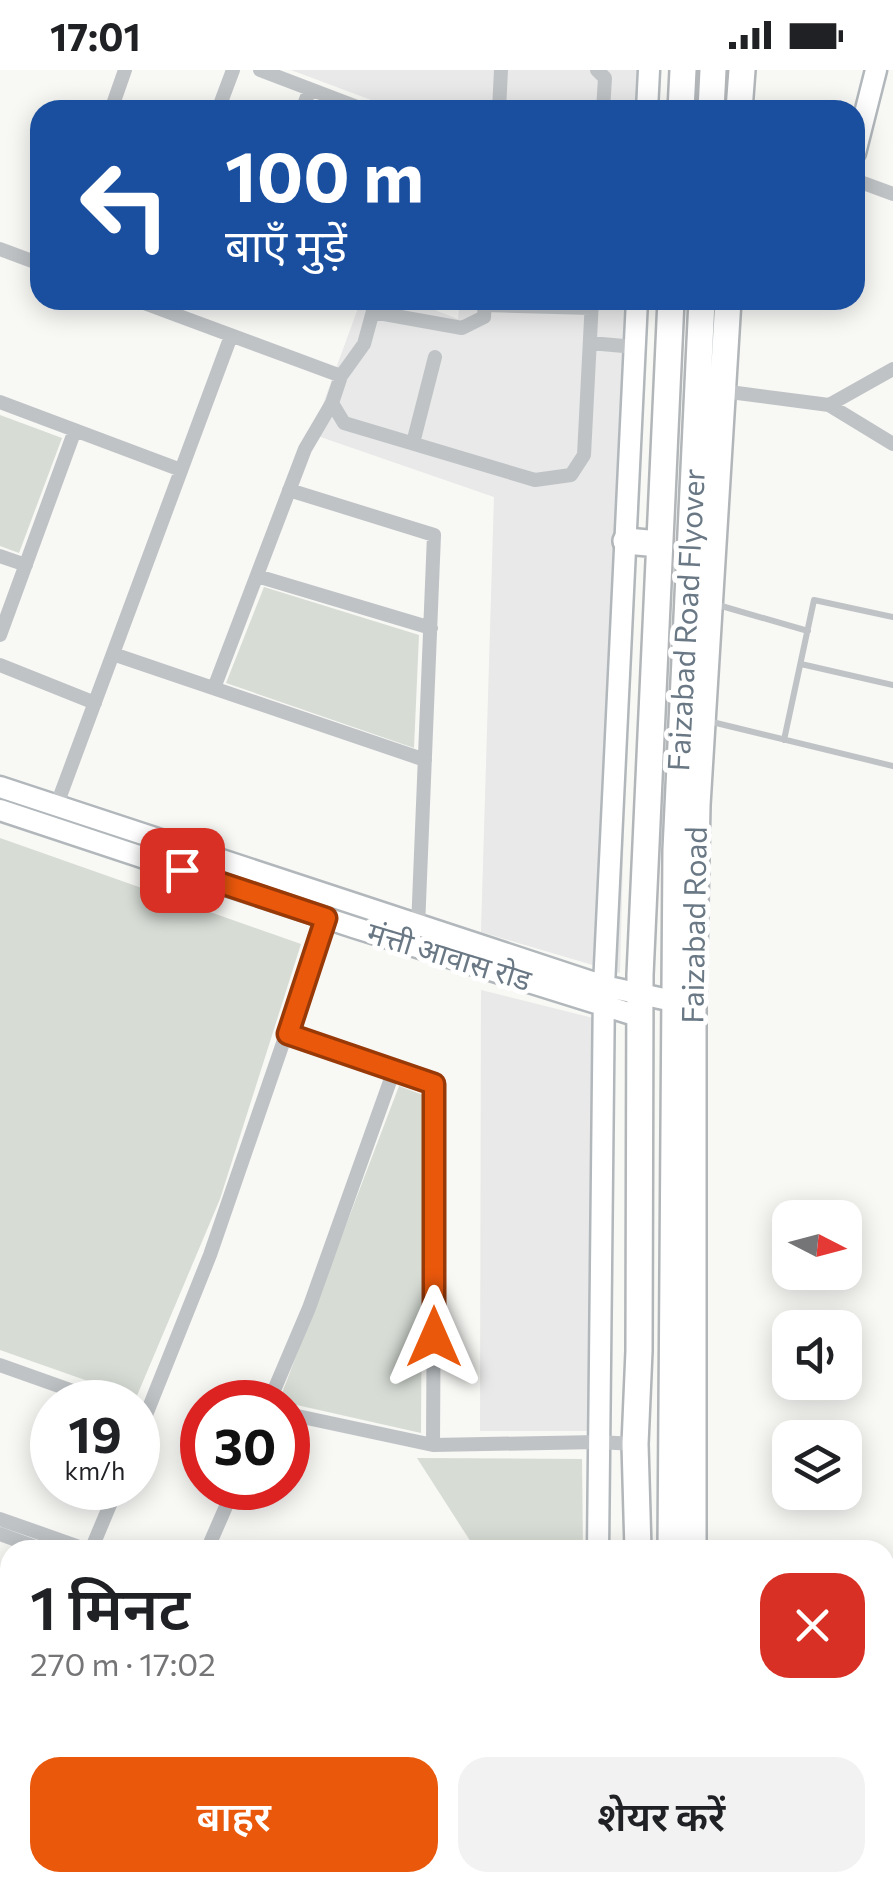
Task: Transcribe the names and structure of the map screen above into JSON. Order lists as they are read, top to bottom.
{
  "streets": {
    "highway": ["Faizabad Road Flyover", "Faizabad Road", "मंत्ती आवास रोड"]
  },
  "crossings": [
    ["Faizabad Road Flyover", "मंत्ती आवास रोड"]
  ],
  "north": "right",
  "page": {
    "status": "17:01",
    "turn": ["100 m", "बाएँ मुड़ें"],
    "speed": "19 km/h",
    "limit": "30",
    "heading": ["1 मिनट", "270 m · 17:02"],
    "buttons": ["बाहर", "शेयर करें"]
  }
}
